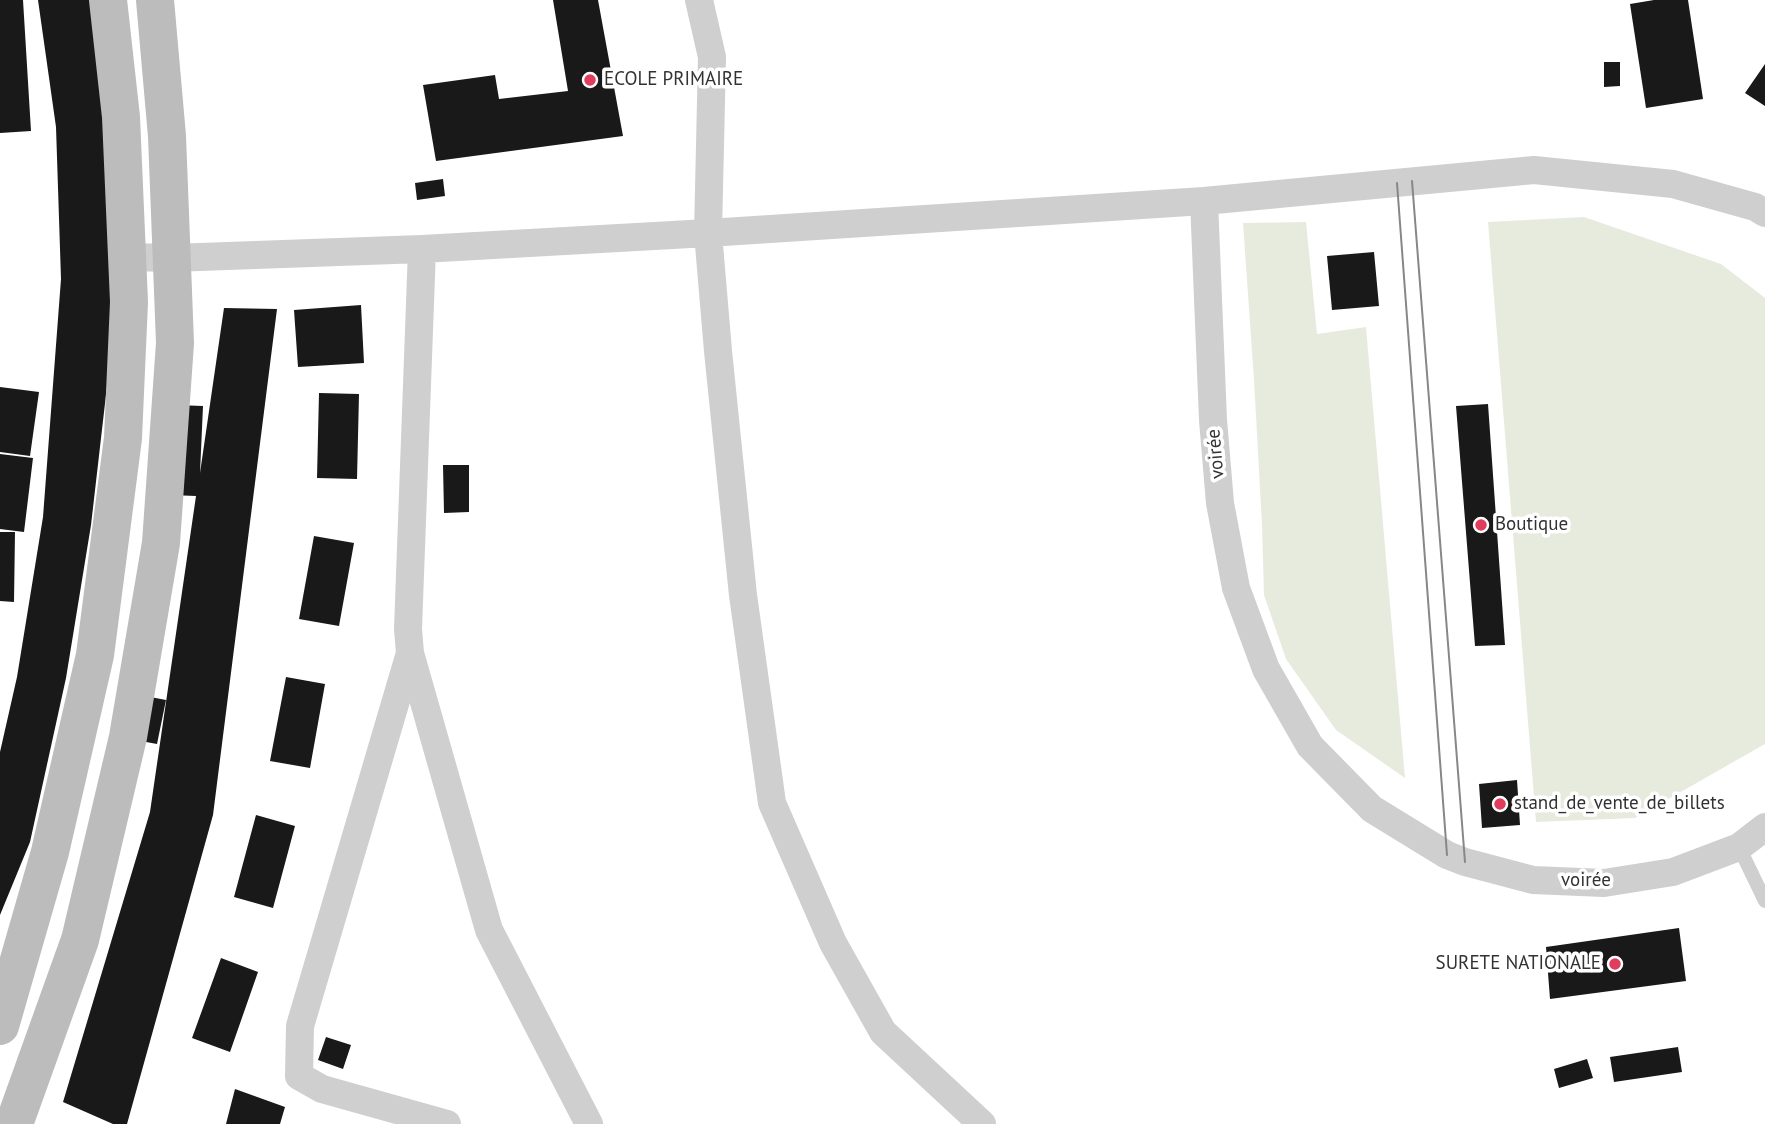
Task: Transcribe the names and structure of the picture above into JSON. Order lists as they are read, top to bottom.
{
  "streets": {
    "street": ["voirée"]
  },
  "places": [
    "ECOLE PRIMAIRE",
    "Boutique",
    "stand_de_vente_de_billets",
    "SURETE NATIONALE"
  ]
}
